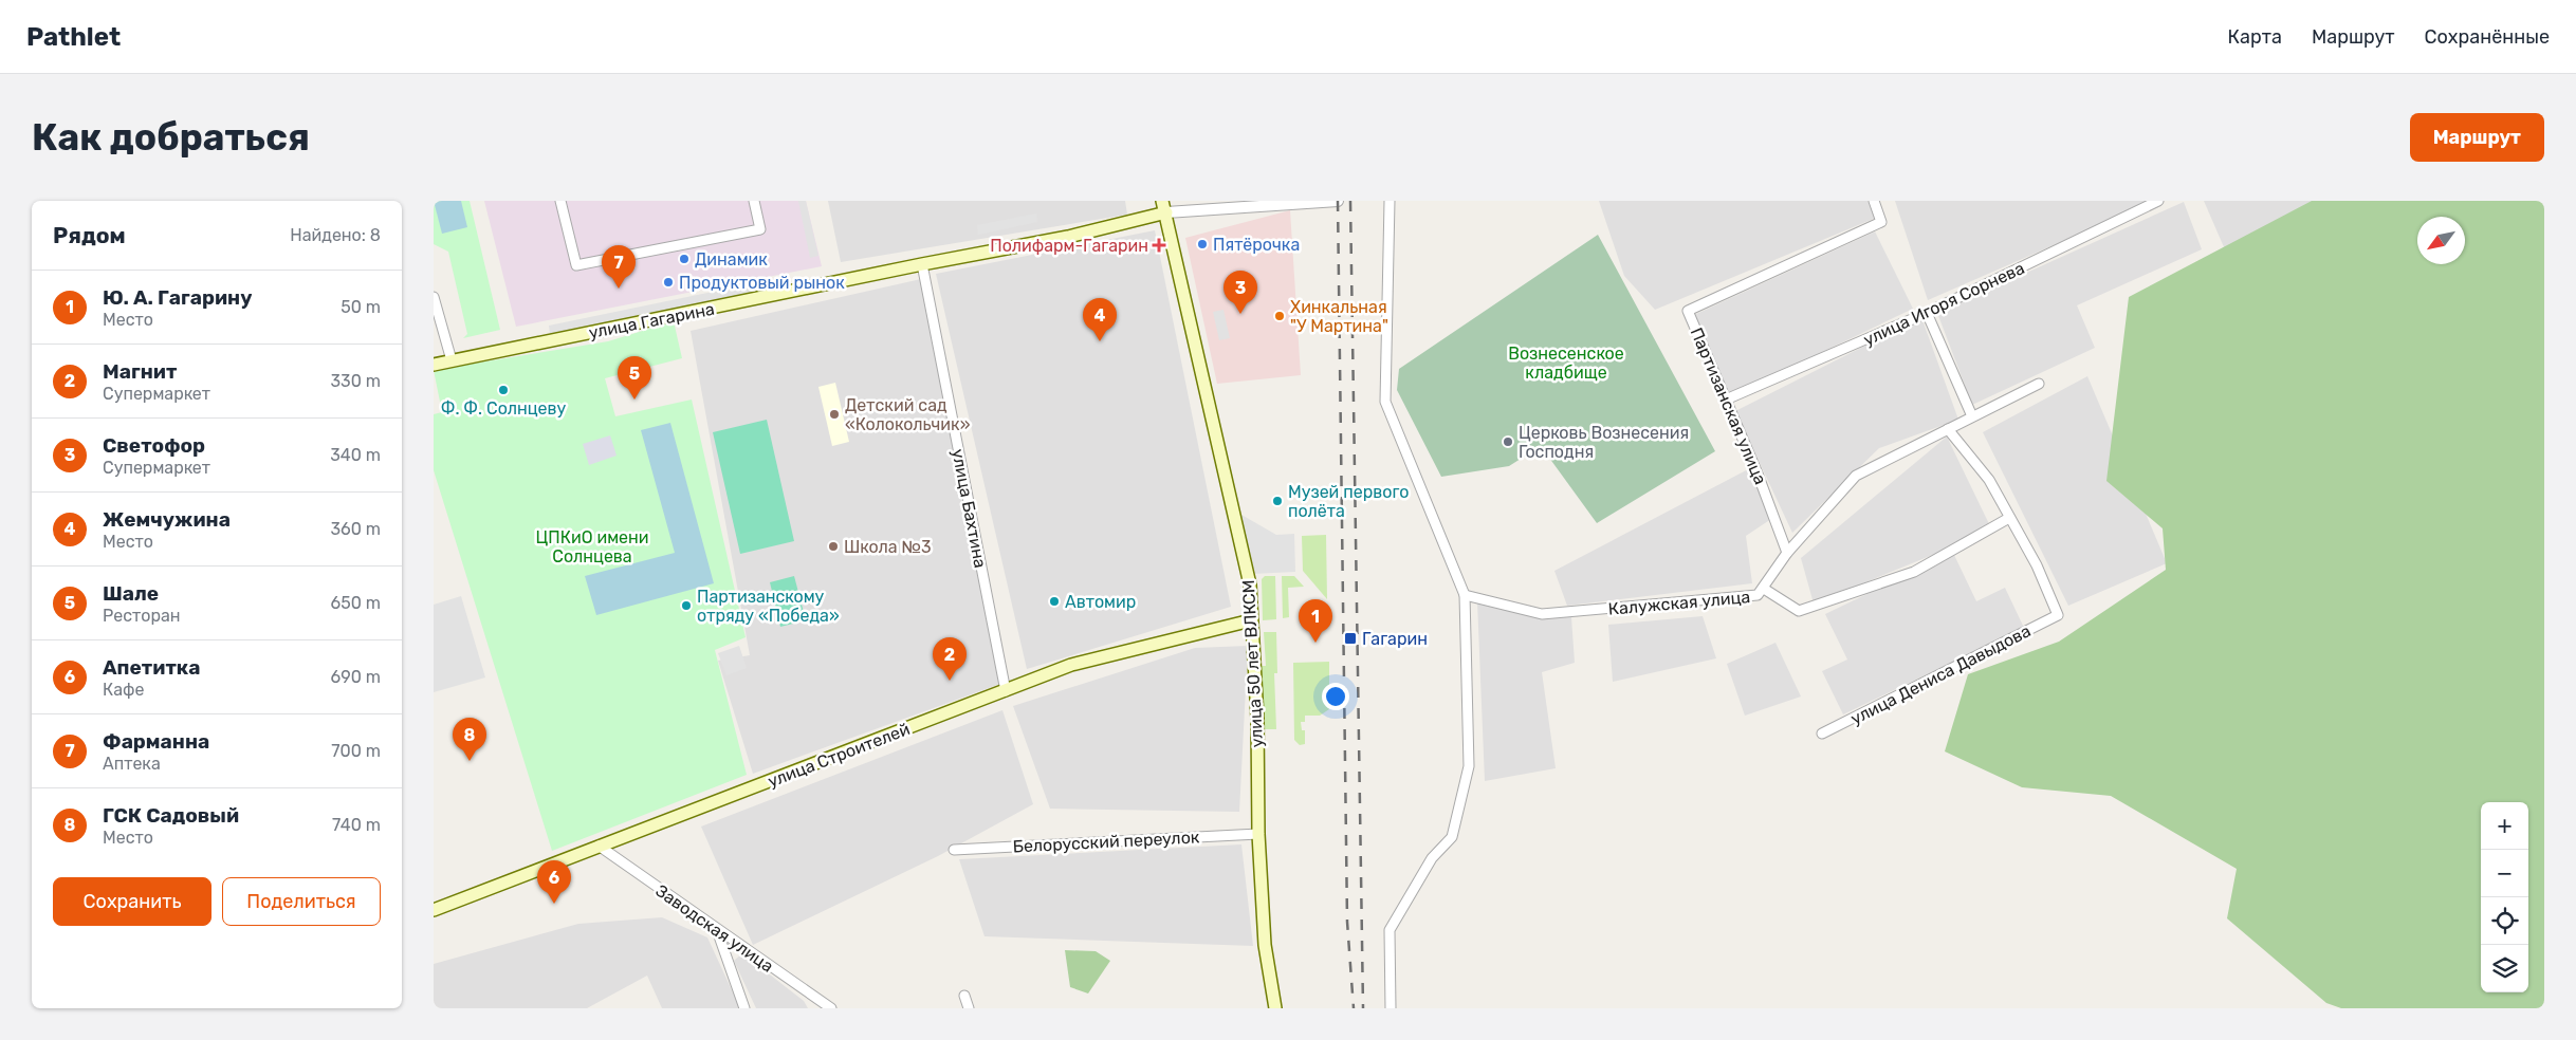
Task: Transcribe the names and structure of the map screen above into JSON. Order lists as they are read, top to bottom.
{
  "streets": {
    "main road": ["улица Гагарина", "улица 50 лет ВЛКСМ", "улица Строителей"],
    "street": [
      "улица Игоря Сорнева",
      "Партизанская улица",
      "улица Бахтина",
      "Калужская улица",
      "улица Дениса Давыдова",
      "Белорусский переулок",
      "Заводская улица"
    ]
  },
  "crossings": [
    ["улица Игоря Сорнева", "Партизанская улица"],
    ["улица Гагарина", "улица Бахтина"],
    ["улица Гагарина", "улица 50 лет ВЛКСМ"],
    ["Партизанская улица", "Калужская улица"],
    ["улица Бахтина", "улица Строителей"],
    ["улица 50 лет ВЛКСМ", "улица Строителей"],
    ["улица 50 лет ВЛКСМ", "Белорусский переулок"],
    ["улица Строителей", "Заводская улица"]
  ],
  "parks": ["Вознесенское кладбище", "ЦПКиО имени Солнцева"],
  "places": {
    "other": [
      "Пятёрочка",
      "Динамик",
      "Продуктовый рынок",
      "Хинкальная \"У Мартина\"",
      "Ф. Ф. Солнцеву",
      "Детский сад «Колокольчик»",
      "Церковь Вознесения Господня",
      "Музей первого полёта",
      "Школа №3",
      "Автомир",
      "Партизанскому отряду «Победа»"
    ],
    "health": ["Полифарм-Гагарин"],
    "transit": ["Гагарин"]
  },
  "north": "bottom left",
  "page": {
    "header": "Pathlet",
    "nav": ["Карта", "Маршрут", "Сохранённые"],
    "buttons": [
      "Маршрут",
      ["Сохранить", "Поделиться"]
    ],
    "title": "Как добраться",
    "heading": ["Рядом", "Найдено: 8"],
    "pins": [
      "7",
      "3",
      "4",
      "5",
      "1",
      "2",
      "8",
      "6"
    ],
    "list": [
      {
        "mark": "1",
        "name": "Ю. А. Гагарину",
        "note": "Место",
        "value": "50 m"
      },
      {
        "mark": "2",
        "name": "Магнит",
        "note": "Супермаркет",
        "value": "330 m"
      },
      {
        "mark": "3",
        "name": "Светофор",
        "note": "Супермаркет",
        "value": "340 m"
      },
      {
        "mark": "4",
        "name": "Жемчужина",
        "note": "Место",
        "value": "360 m"
      },
      {
        "mark": "5",
        "name": "Шале",
        "note": "Ресторан",
        "value": "650 m"
      },
      {
        "mark": "6",
        "name": "Апетитка",
        "note": "Кафе",
        "value": "690 m"
      },
      {
        "mark": "7",
        "name": "Фарманна",
        "note": "Аптека",
        "value": "700 m"
      },
      {
        "mark": "8",
        "name": "ГСК Садовый",
        "note": "Место",
        "value": "740 m"
      }
    ],
    "map_buttons": ["+", "−"]
  }
}
